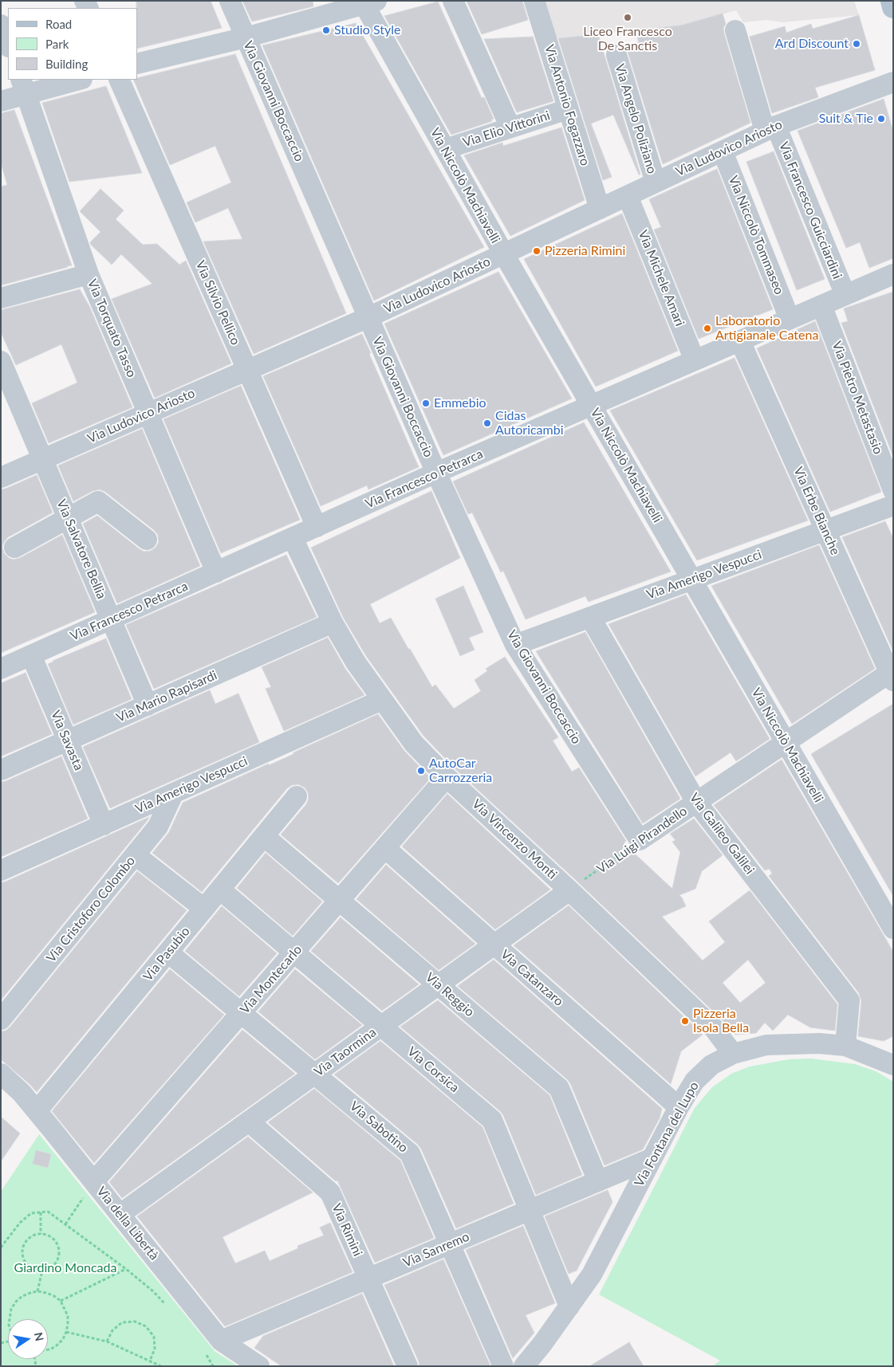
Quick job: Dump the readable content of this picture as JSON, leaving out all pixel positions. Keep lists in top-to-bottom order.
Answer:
{
  "streets": {
    "street": [
      "Via Giovanni Boccaccio",
      "Via Antonio Fogazzaro",
      "Via Angelo Poliziano",
      "Via Elio Vittorini",
      "Via Ludovico Ariosto",
      "Via Niccolò Machiavelli",
      "Via Francesco Guicciardini",
      "Via Niccolò Tommaseo",
      "Via Michele Amari",
      "Via Silvio Pellico",
      "Via Torquato Tasso",
      "Via Pietro Metastasio",
      "Via Francesco Petrarca",
      "Via Erbe Bianche",
      "Via Salvatore Bellia",
      "Via Amerigo Vespucci",
      "Via Mario Rapisardi",
      "Via Savasta",
      "Via Galileo Galilei",
      "Via Vincenzo Monti",
      "Via Luigi Pirandello",
      "Via Cristoforo Colombo",
      "Via Pasubio",
      "Via Catanzaro",
      "Via Montecarlo",
      "Via Reggio",
      "Via Taormina",
      "Via Corsica",
      "Via Sabotino",
      "Via Fontana del Lupo",
      "Via della Libertà",
      "Via Rimini",
      "Via Sanremo"
    ]
  },
  "crossings": [
    ["Via Giovanni Boccaccio", "Via Ludovico Ariosto"],
    ["Via Giovanni Boccaccio", "Via Francesco Petrarca"],
    ["Via Giovanni Boccaccio", "Via Amerigo Vespucci"],
    ["Via Giovanni Boccaccio", "Via Luigi Pirandello"],
    ["Via Antonio Fogazzaro", "Via Elio Vittorini"],
    ["Via Antonio Fogazzaro", "Via Ludovico Ariosto"],
    ["Via Angelo Poliziano", "Via Ludovico Ariosto"],
    ["Via Elio Vittorini", "Via Niccolò Machiavelli"],
    ["Via Ludovico Ariosto", "Via Niccolò Machiavelli"],
    ["Via Ludovico Ariosto", "Via Francesco Guicciardini"],
    ["Via Ludovico Ariosto", "Via Niccolò Tommaseo"],
    ["Via Ludovico Ariosto", "Via Michele Amari"],
    ["Via Ludovico Ariosto", "Via Silvio Pellico"],
    ["Via Ludovico Ariosto", "Via Torquato Tasso"],
    ["Via Ludovico Ariosto", "Via Salvatore Bellia"],
    ["Via Niccolò Machiavelli", "Via Francesco Petrarca"],
    ["Via Niccolò Machiavelli", "Via Amerigo Vespucci"],
    ["Via Niccolò Machiavelli", "Via Luigi Pirandello"],
    ["Via Francesco Guicciardini", "Via Francesco Petrarca"],
    ["Via Niccolò Tommaseo", "Via Francesco Petrarca"],
    ["Via Michele Amari", "Via Francesco Petrarca"],
    ["Via Silvio Pellico", "Via Francesco Petrarca"],
    ["Via Torquato Tasso", "Via Francesco Petrarca"],
    ["Via Pietro Metastasio", "Via Francesco Petrarca"],
    ["Via Francesco Petrarca", "Via Erbe Bianche"],
    ["Via Francesco Petrarca", "Via Salvatore Bellia"],
    ["Via Francesco Petrarca", "Via Savasta"],
    ["Via Francesco Petrarca", "Via Vincenzo Monti"],
    ["Via Erbe Bianche", "Via Amerigo Vespucci"],
    ["Via Erbe Bianche", "Via Luigi Pirandello"],
    ["Via Salvatore Bellia", "Via Mario Rapisardi"],
    ["Via Amerigo Vespucci", "Via Savasta"],
    ["Via Amerigo Vespucci", "Via Galileo Galilei"],
    ["Via Amerigo Vespucci", "Via Vincenzo Monti"],
    ["Via Amerigo Vespucci", "Via Cristoforo Colombo"],
    ["Via Mario Rapisardi", "Via Savasta"],
    ["Via Mario Rapisardi", "Via Vincenzo Monti"],
    ["Via Galileo Galilei", "Via Luigi Pirandello"],
    ["Via Galileo Galilei", "Via Fontana del Lupo"],
    ["Via Vincenzo Monti", "Via Luigi Pirandello"],
    ["Via Vincenzo Monti", "Via Montecarlo"],
    ["Via Vincenzo Monti", "Via Taormina"],
    ["Via Vincenzo Monti", "Via Fontana del Lupo"],
    ["Via Luigi Pirandello", "Via Taormina"],
    ["Via Pasubio", "Via Reggio"],
    ["Via Pasubio", "Via Corsica"],
    ["Via Pasubio", "Via Sabotino"],
    ["Via Pasubio", "Via della Libertà"],
    ["Via Catanzaro", "Via Montecarlo"],
    ["Via Catanzaro", "Via Taormina"],
    ["Via Catanzaro", "Via Fontana del Lupo"],
    ["Via Montecarlo", "Via Reggio"],
    ["Via Montecarlo", "Via Corsica"],
    ["Via Montecarlo", "Via Sabotino"],
    ["Via Montecarlo", "Via della Libertà"],
    ["Via Reggio", "Via Taormina"],
    ["Via Reggio", "Via Sanremo"],
    ["Via Taormina", "Via Corsica"],
    ["Via Taormina", "Via Sabotino"],
    ["Via Taormina", "Via della Libertà"],
    ["Via Taormina", "Via Rimini"],
    ["Via Corsica", "Via Fontana del Lupo"],
    ["Via Corsica", "Via Sanremo"],
    ["Via Sabotino", "Via Sanremo"],
    ["Via Fontana del Lupo", "Via Sanremo"],
    ["Via della Libertà", "Via Sanremo"],
    ["Via Rimini", "Via Sanremo"]
  ],
  "parks": ["Giardino Moncada"],
  "places": [
    "Liceo Francesco De Sanctis",
    "Studio Style",
    "Ard Discount",
    "Suit & Tie",
    "Pizzeria Rimini",
    "Laboratorio Artigianale Catena",
    "Emmebio",
    "Cidas Autoricambi",
    "AutoCar Carrozzeria",
    "Pizzeria Isola Bella"
  ],
  "legend": ["Road", "Park", "Building"],
  "north": "right"
}
